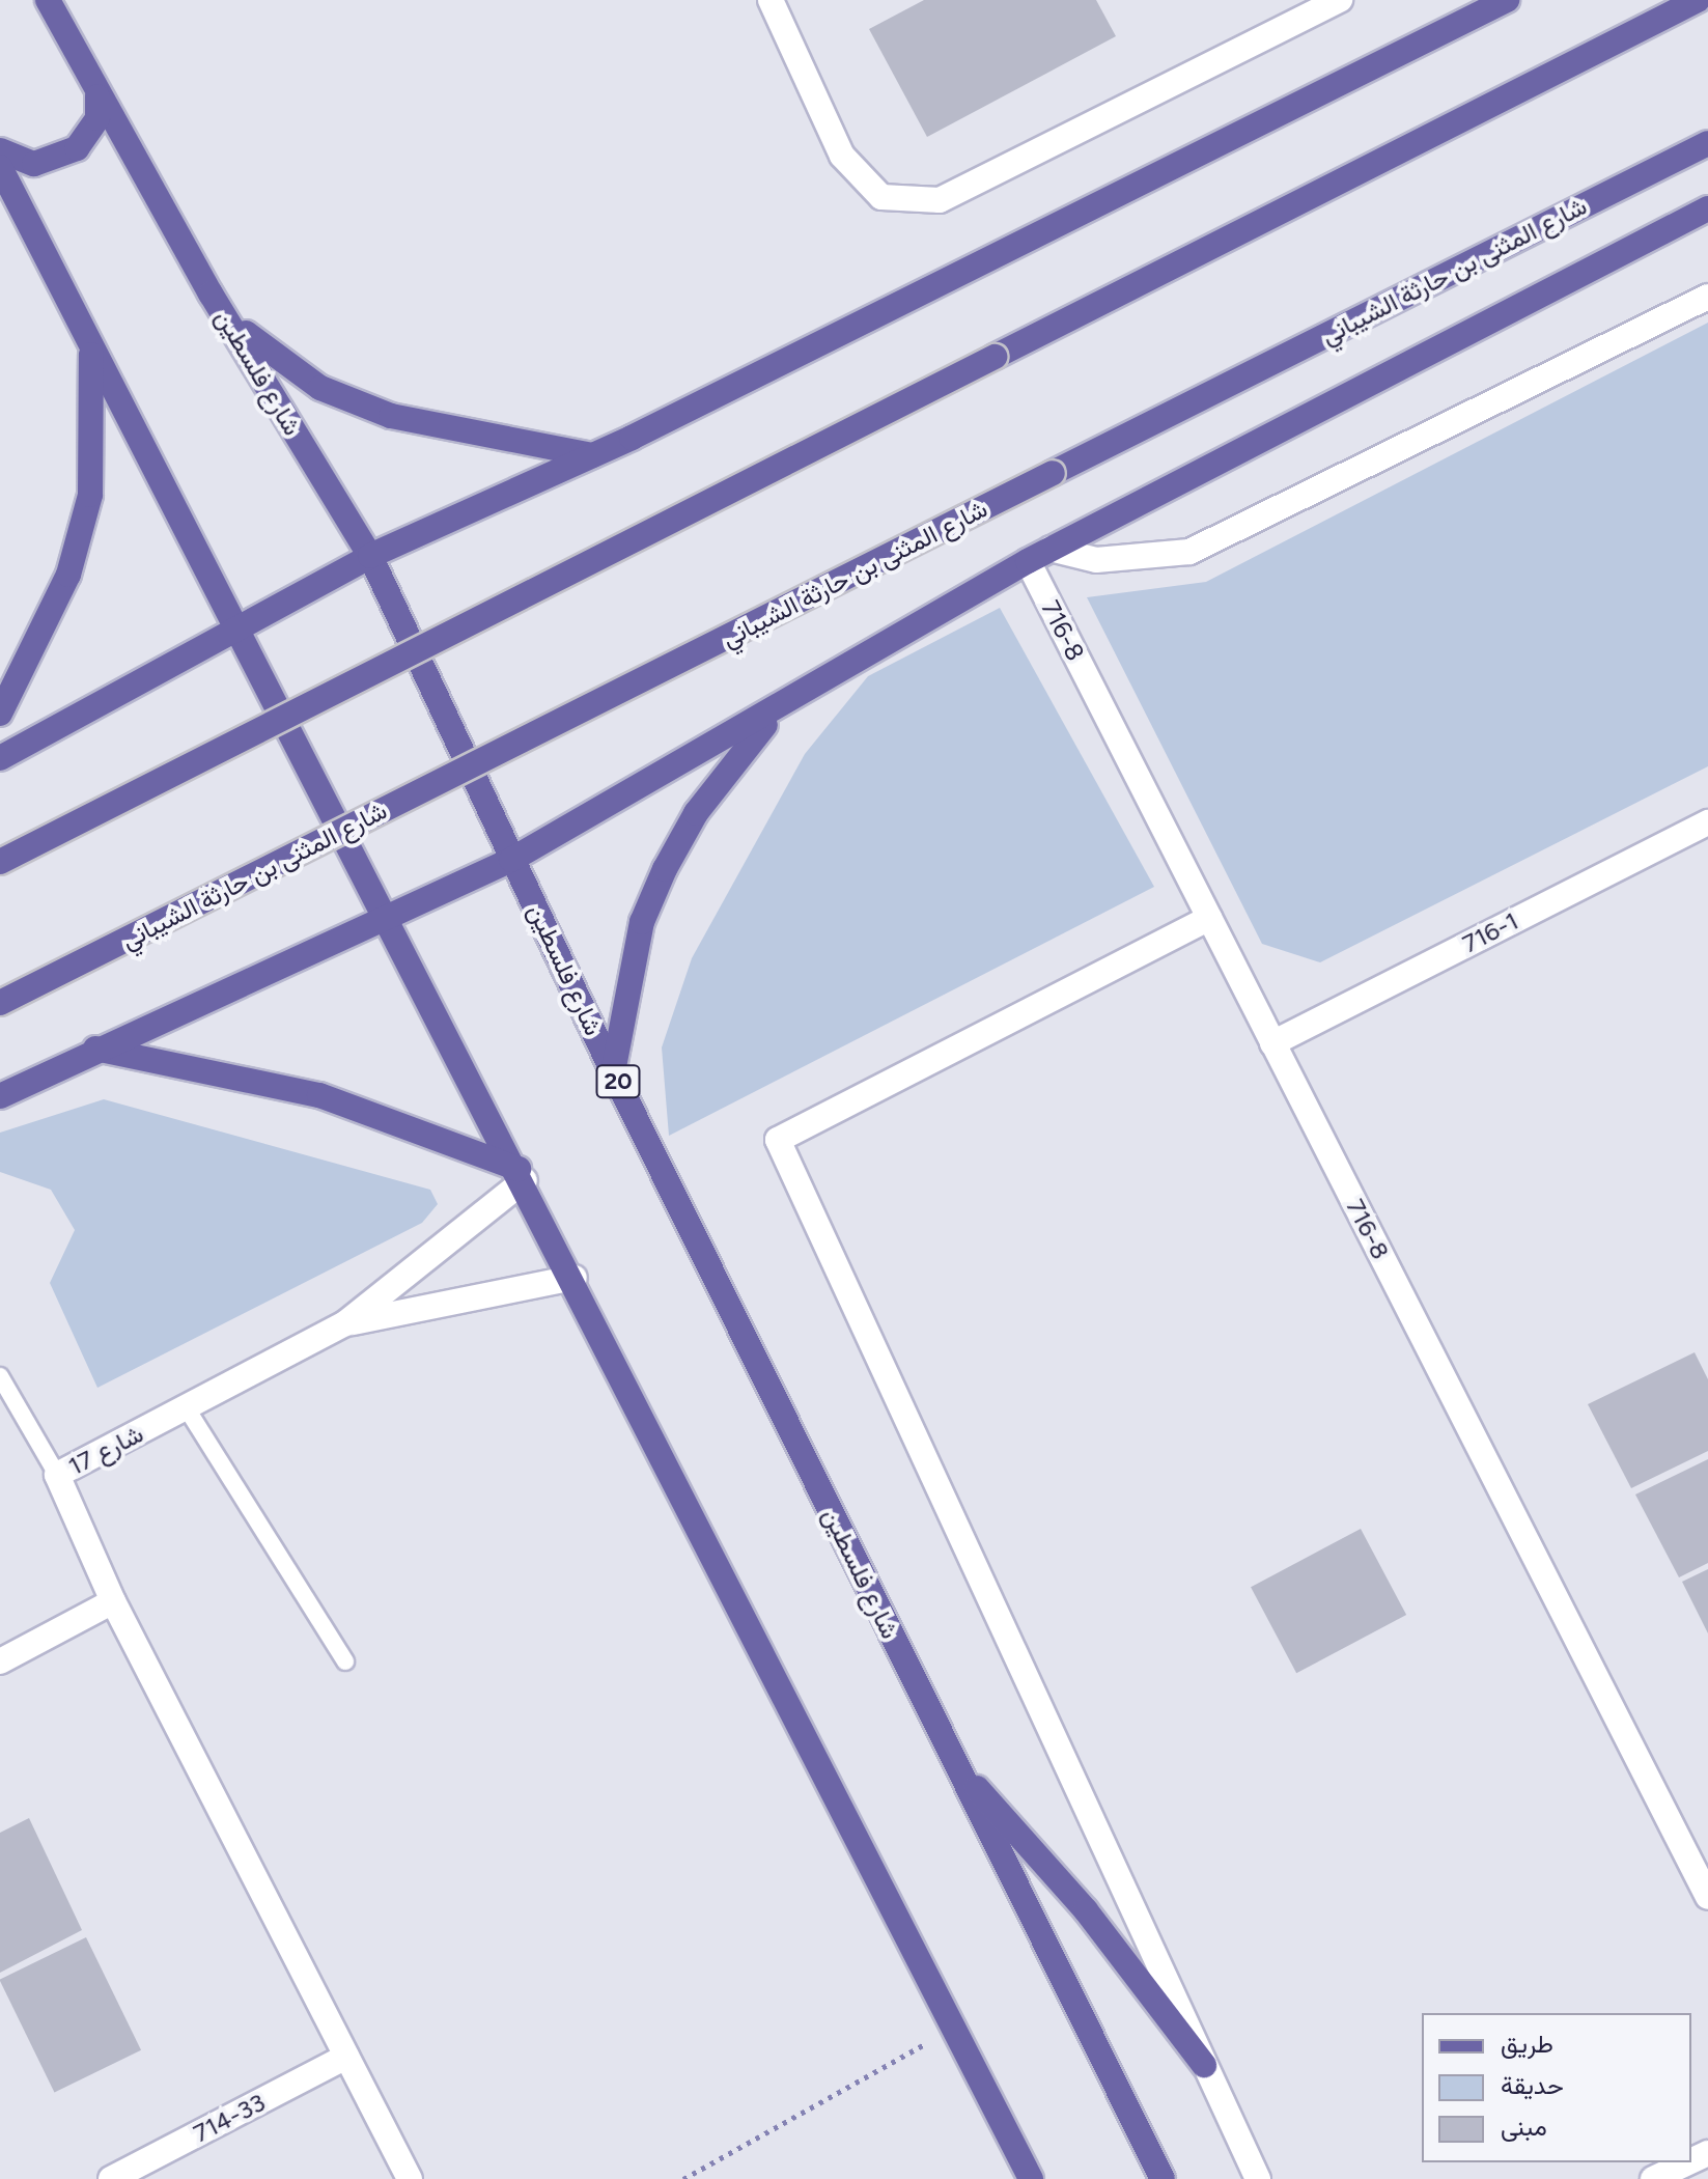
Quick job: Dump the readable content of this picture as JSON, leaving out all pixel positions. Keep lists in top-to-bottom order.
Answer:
{
  "streets": {
    "main road": ["شارع المثنى بن حارثة الشيباني", "شارع فلسطين", "20"],
    "street": [
      "716-8",
      "716-1",
      "شارع 17",
      "714-33"
    ]
  },
  "crossings": [
    ["716-8", "716-1"],
    ["شارع 17", "714-33"]
  ],
  "legend": ["طريق", "حديقة", "مبنى"]
}
